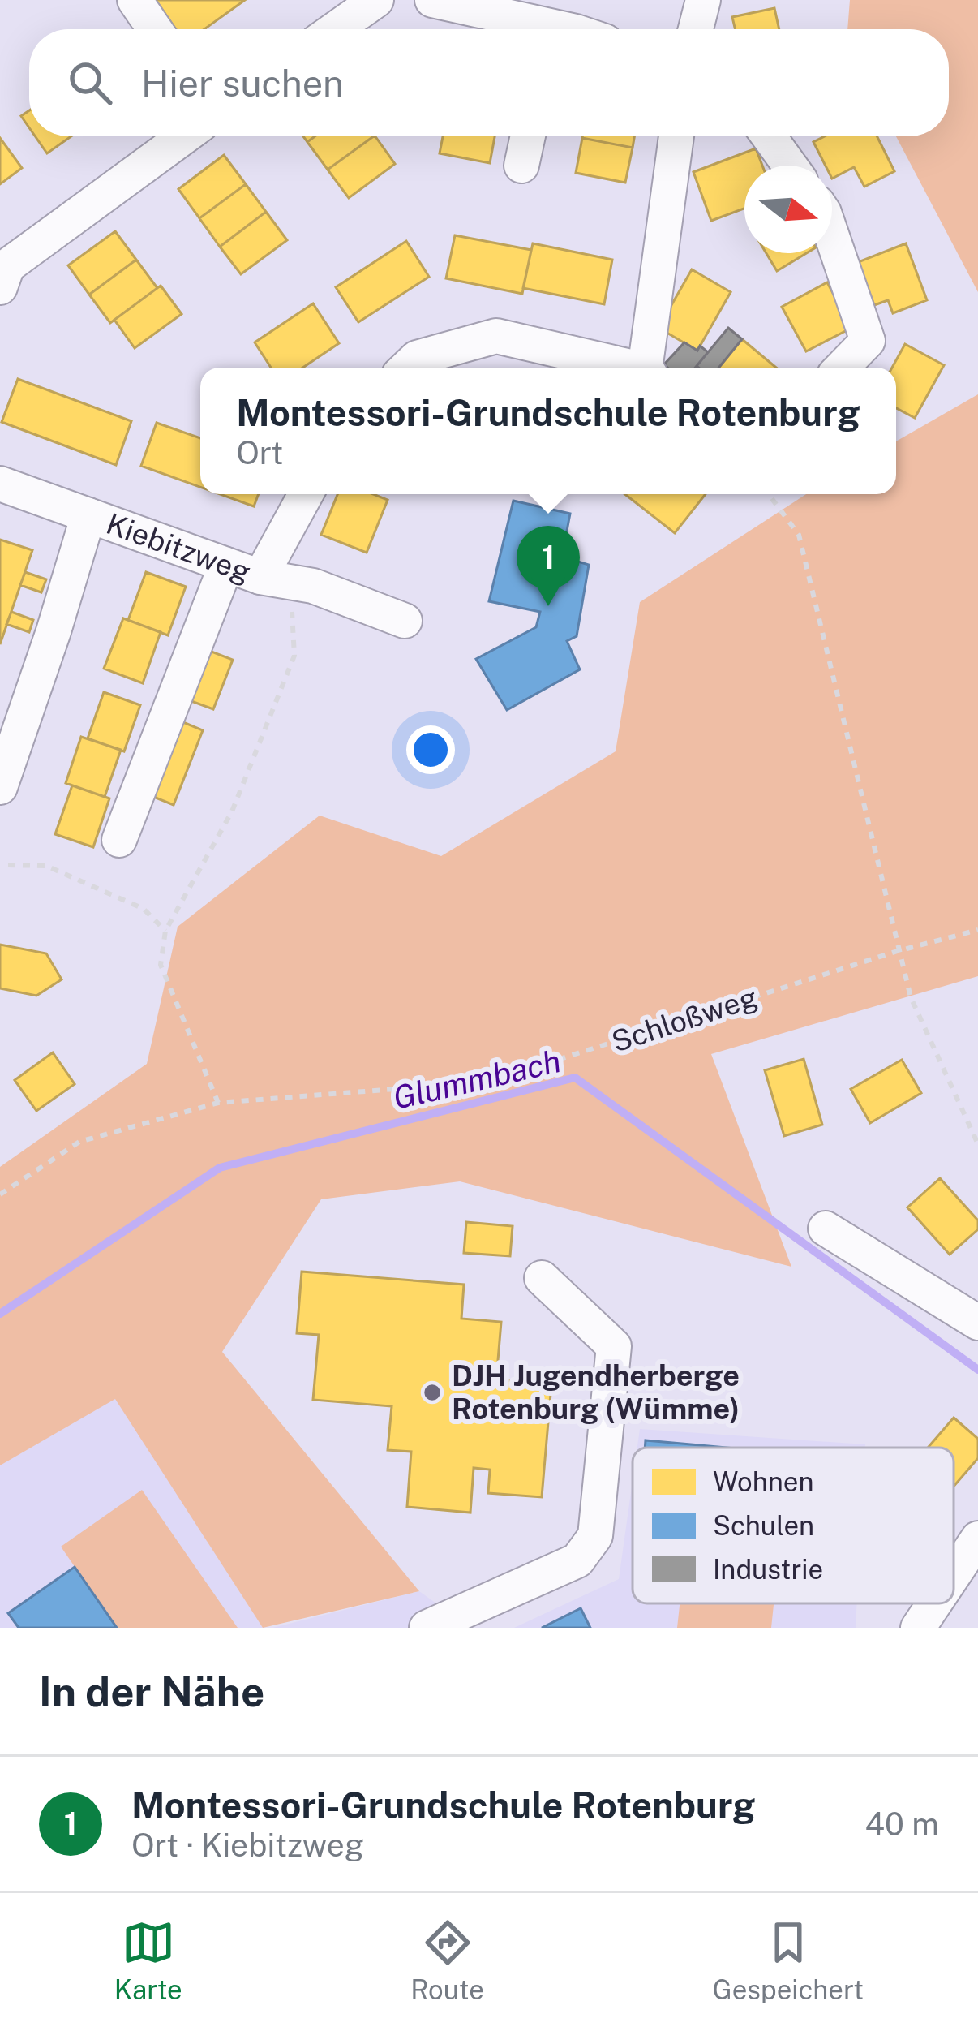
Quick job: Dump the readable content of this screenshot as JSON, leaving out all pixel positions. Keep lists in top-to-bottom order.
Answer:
{
  "streets": {
    "street": ["Kiebitzweg"],
    "path": ["Schloßweg"]
  },
  "water": ["Glummbach"],
  "places": ["DJH Jugendherberge Rotenburg (Wümme)"],
  "legend": ["Wohnen", "Schulen", "Industrie"],
  "north": "right",
  "page": {
    "search": "Hier suchen",
    "popup": ["Montessori-Grundschule Rotenburg", "Ort"],
    "pins": "1",
    "heading": "In der Nähe",
    "list": [
      {
        "mark": "1",
        "name": "Montessori-Grundschule Rotenburg",
        "note": "Ort · Kiebitzweg",
        "value": "40 m"
      }
    ],
    "nav": ["Karte", "Route", "Gespeichert"]
  }
}
